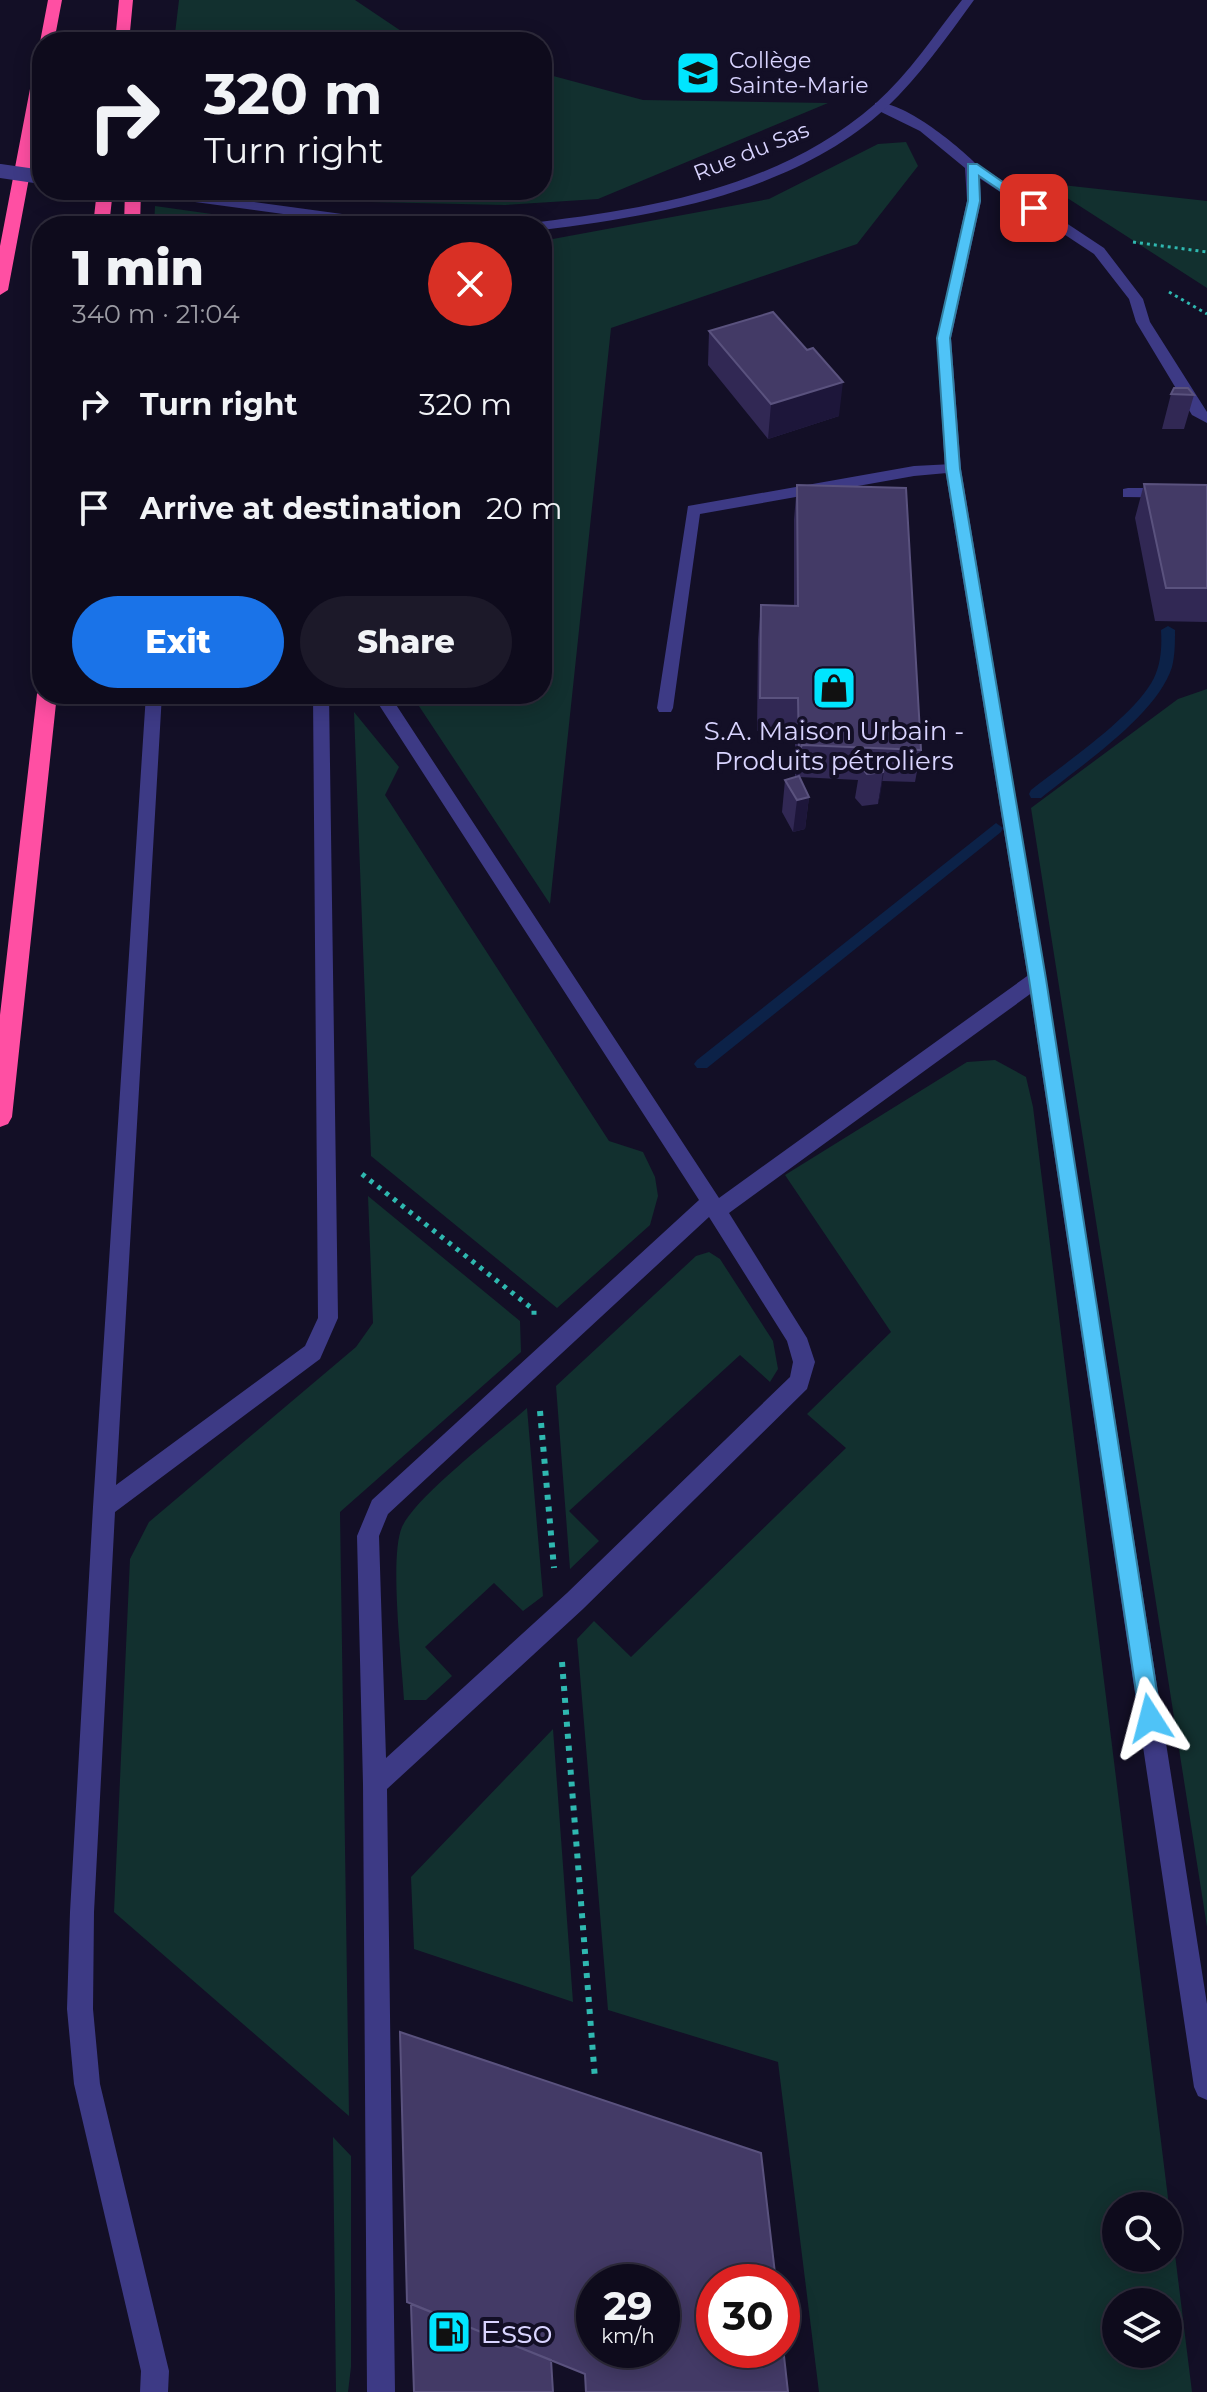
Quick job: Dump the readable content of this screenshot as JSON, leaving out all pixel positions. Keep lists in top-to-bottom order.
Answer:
{
  "streets": {
    "street": ["Rue du Sas"]
  },
  "places": {
    "school or university": ["Collège Sainte-Marie"],
    "shop": ["S.A. Maison Urbain - Produits pétroliers"],
    "fuel station": ["Esso"]
  },
  "page": {
    "turn": ["320 m", "Turn right"],
    "heading": ["1 min", "340 m · 21:04"],
    "list": [
      {
        "name": "Turn right",
        "value": "320 m"
      },
      {
        "name": "Arrive at destination",
        "value": "20 m"
      }
    ],
    "buttons": ["Exit", "Share"],
    "speed": "29 km/h",
    "limit": "30"
  }
}
